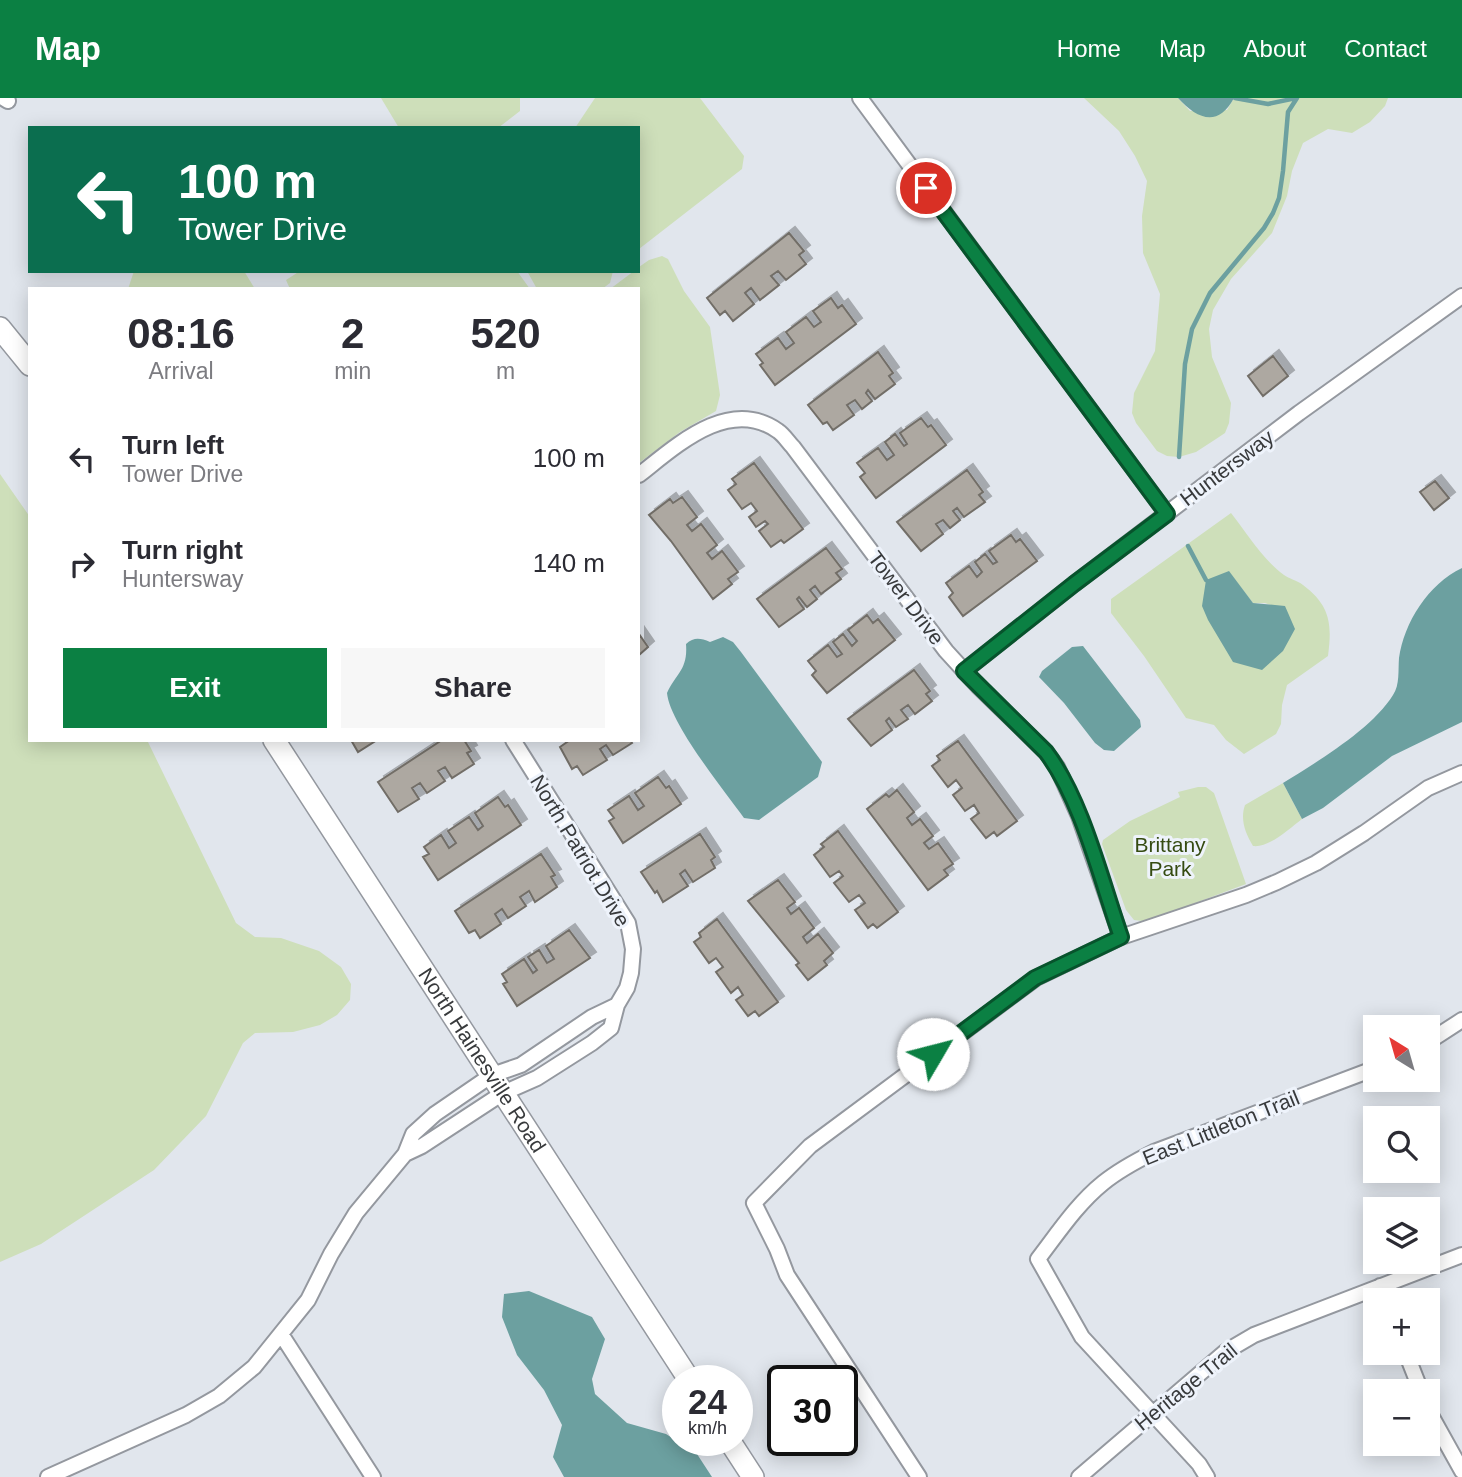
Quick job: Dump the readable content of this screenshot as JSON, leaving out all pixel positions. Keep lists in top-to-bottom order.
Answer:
{
  "streets": {
    "main road": ["North Hainesville Road"],
    "street": [
      "Huntersway",
      "Tower Drive",
      "North Patriot Drive",
      "East Littleton Trail",
      "Heritage Trail"
    ]
  },
  "crossings": [
    ["Huntersway", "Tower Drive"],
    ["North Patriot Drive", "North Hainesville Road"],
    ["East Littleton Trail", "Heritage Trail"]
  ],
  "parks": ["Brittany Park"],
  "north": "top left",
  "page": {
    "header": "Map",
    "nav": [
      "Home",
      "Map",
      "About",
      "Contact"
    ],
    "turn": ["100 m", "Tower Drive"],
    "eta": [
      "08:16",
      "Arrival",
      "2",
      "min",
      "520",
      "m"
    ],
    "list": [
      {
        "name": "Turn left",
        "note": "Tower Drive",
        "value": "100 m"
      },
      {
        "name": "Turn right",
        "note": "Huntersway",
        "value": "140 m"
      }
    ],
    "buttons": ["Exit", "Share"],
    "map_buttons": ["+", "−"],
    "speed": "24 km/h",
    "limit": "30"
  }
}
